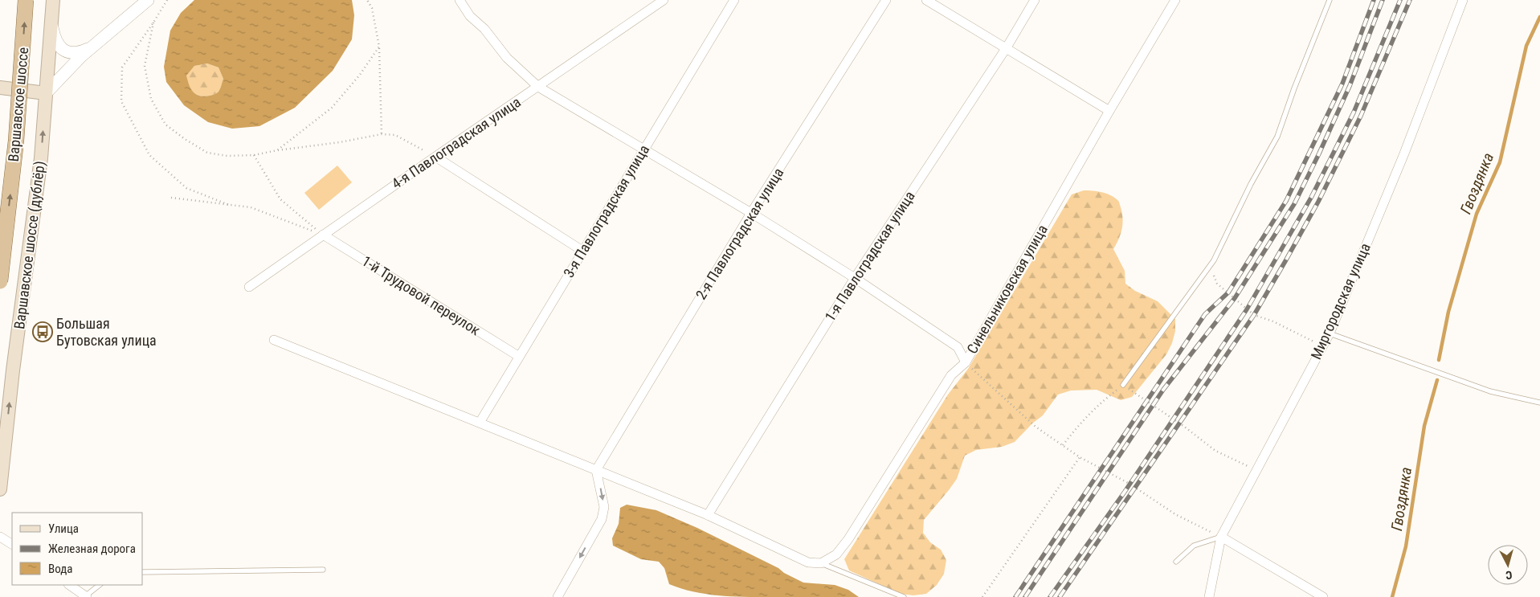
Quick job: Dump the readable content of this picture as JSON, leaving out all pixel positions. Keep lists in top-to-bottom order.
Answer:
{
  "streets": {
    "main road": ["Варшавское шоссе", "Варшавское шоссе (дублёр)"],
    "street": [
      "4-я Павлоградская улица",
      "3-я Павлоградская улица",
      "2-я Павлоградская улица",
      "1-я Павлоградская улица",
      "Синельниковская улица",
      "1-й Трудовой переулок",
      "Миргородская улица"
    ]
  },
  "crossings": [
    ["4-я Павлоградская улица", "1-й Трудовой переулок"],
    ["3-я Павлоградская улица", "1-й Трудовой переулок"]
  ],
  "one_way": ["Варшавское шоссе", "Варшавское шоссе (дублёр)"],
  "water": ["Гвоздянка"],
  "places": {
    "bus stop": ["Большая Бутовская улица"]
  },
  "legend": ["Улица", "Железная дорога", "Вода"],
  "north": "bottom"
}
